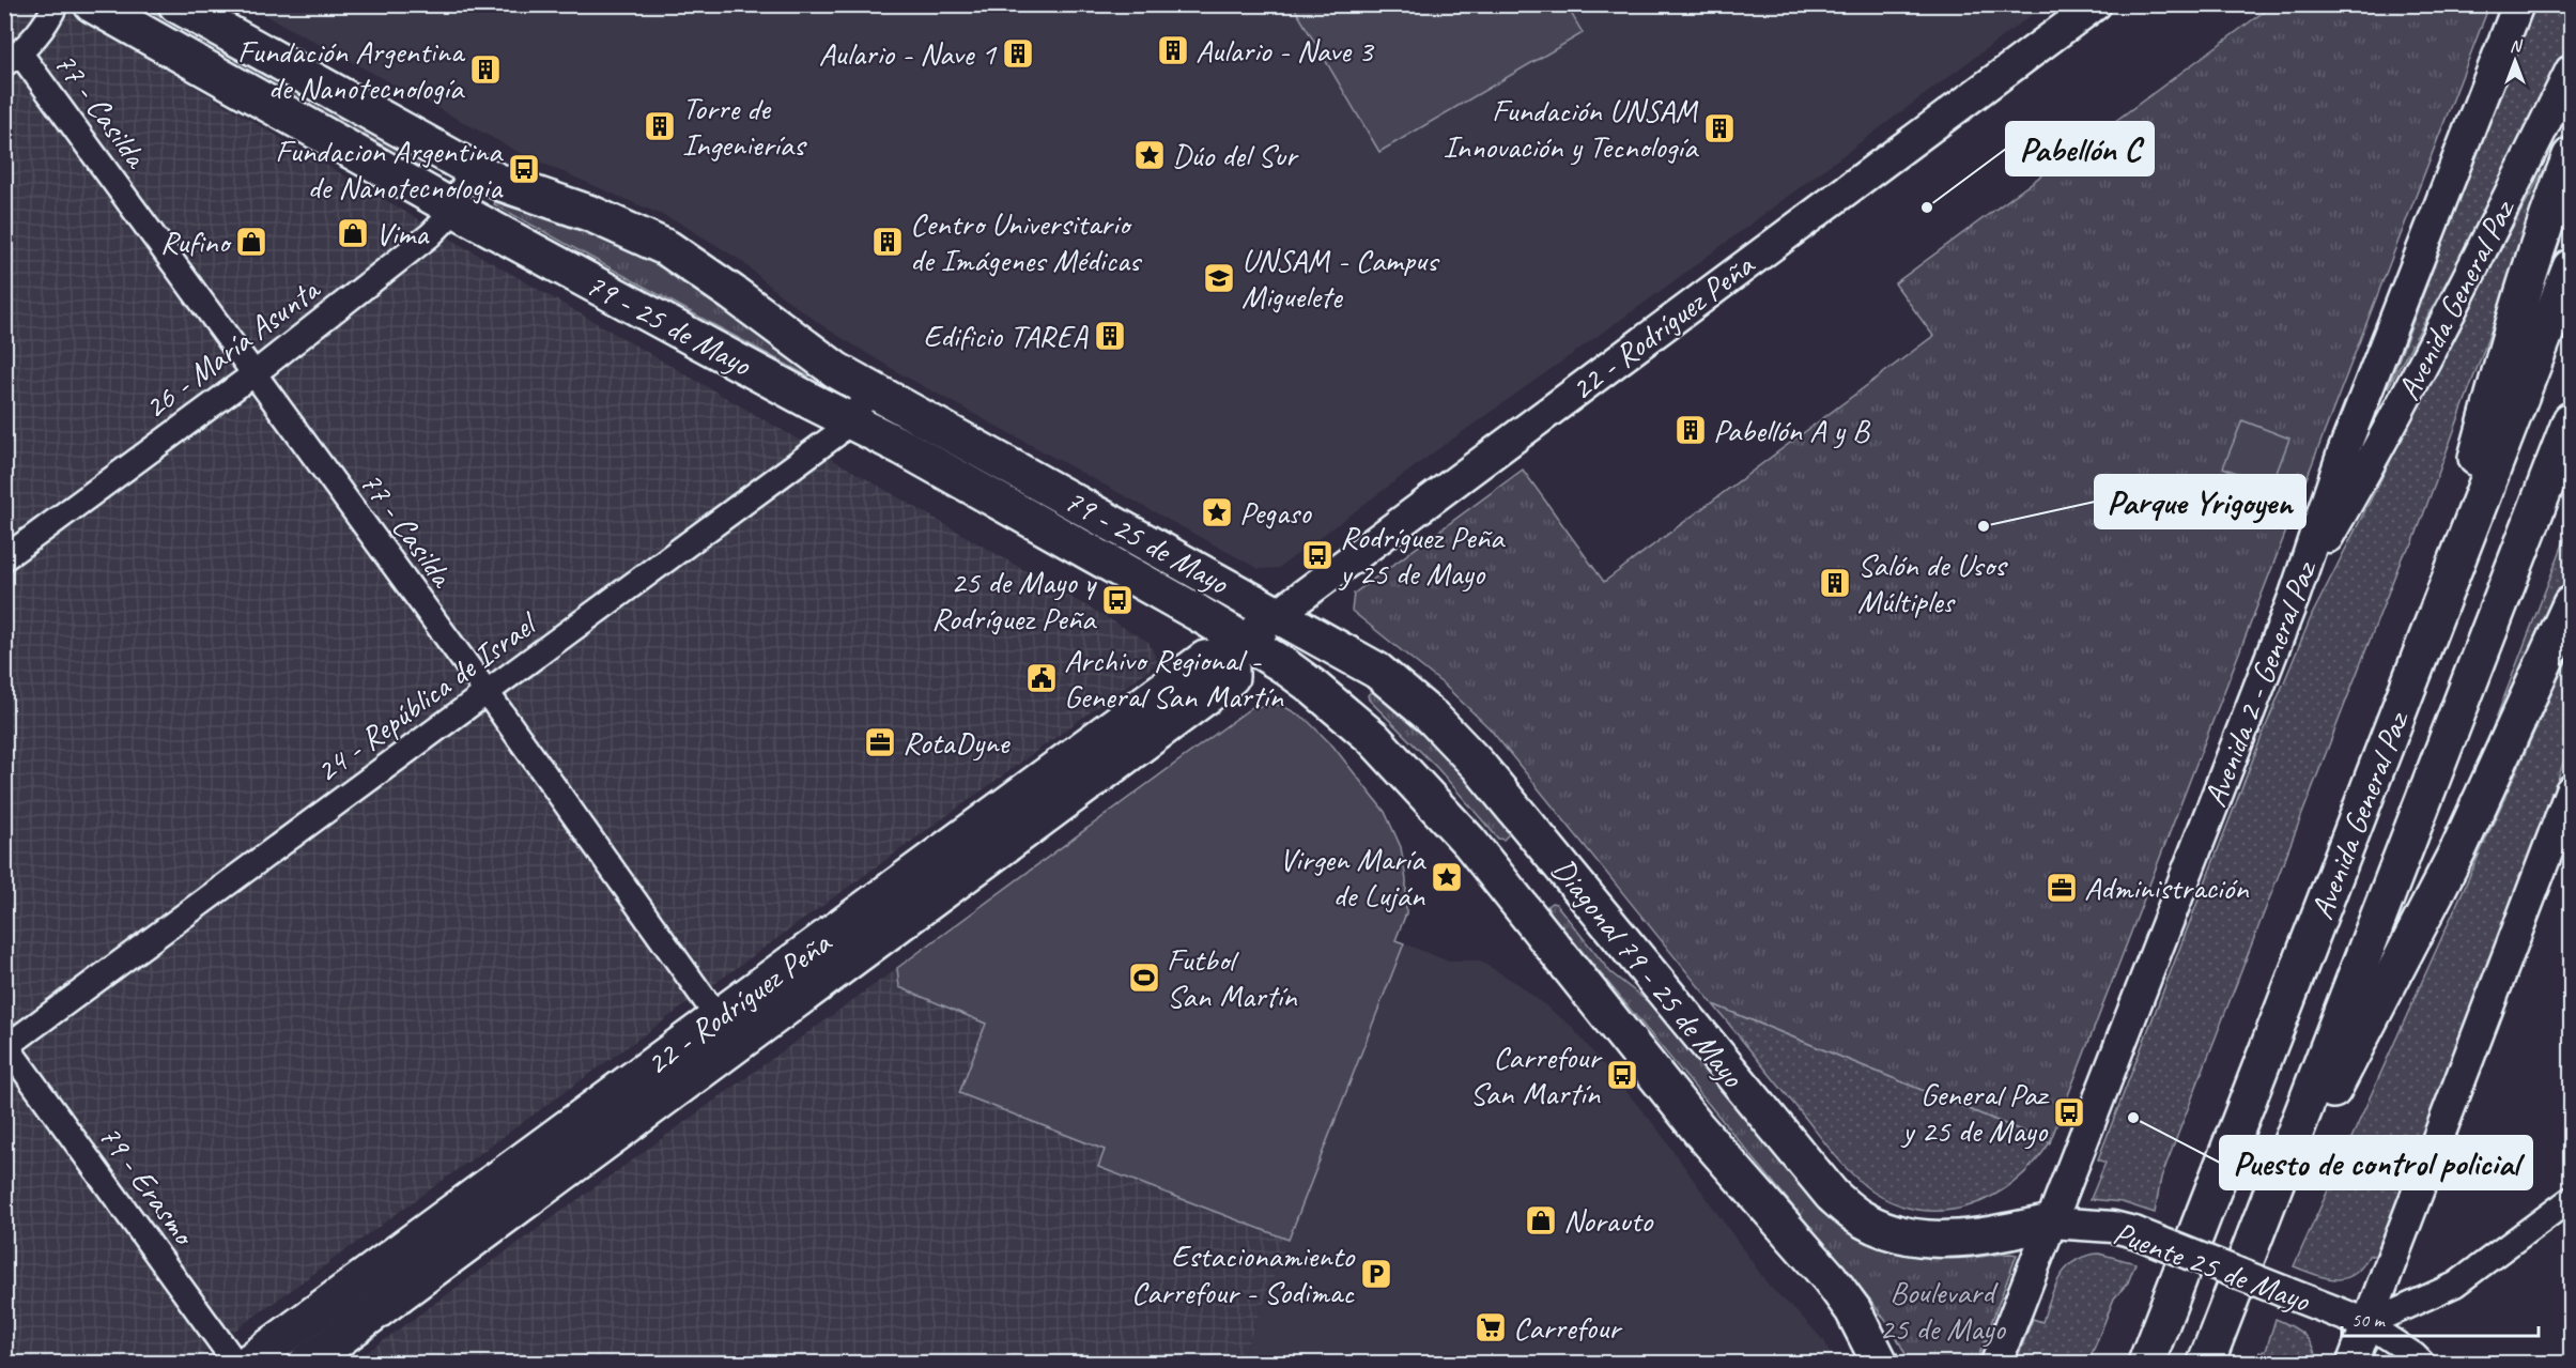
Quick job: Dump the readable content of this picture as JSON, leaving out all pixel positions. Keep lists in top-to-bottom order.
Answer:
{
  "streets": {
    "main road": [
      "Avenida General Paz",
      "79 - 25 de Mayo",
      "22 - Rodríguez Peña",
      "Diagonal 79 - 25 de Mayo"
    ],
    "street": [
      "77 - Casilda",
      "26 - María Asunta",
      "Avenida 2 - General Paz",
      "24 - República de Israel",
      "79 - Erasmo",
      "Puente 25 de Mayo"
    ]
  },
  "crossings": [
    ["77 - Casilda", "22 - Rodríguez Peña"],
    ["77 - Casilda", "26 - María Asunta"],
    ["77 - Casilda", "24 - República de Israel"],
    ["Avenida General Paz", "Avenida 2 - General Paz"],
    ["79 - 25 de Mayo", "22 - Rodríguez Peña"],
    ["79 - 25 de Mayo", "26 - María Asunta"],
    ["79 - 25 de Mayo", "24 - República de Israel"],
    ["79 - 25 de Mayo", "Diagonal 79 - 25 de Mayo"],
    ["22 - Rodríguez Peña", "Diagonal 79 - 25 de Mayo"],
    ["Avenida 2 - General Paz", "Diagonal 79 - 25 de Mayo"],
    ["Avenida 2 - General Paz", "Puente 25 de Mayo"],
    ["24 - República de Israel", "79 - Erasmo"],
    ["Diagonal 79 - 25 de Mayo", "Puente 25 de Mayo"]
  ],
  "parks": ["Boulevard 25 de Mayo"],
  "places": {
    "building": [
      "Aulario - Nave 3",
      "Aulario - Nave 1",
      "Fundación Argentina de Nanotecnología",
      "Torre de Ingenierías",
      "Fundación UNSAM Innovación y Tecnología",
      "Centro Universitario de Imágenes Médicas",
      "Edificio TAREA",
      "Pabellón A y B",
      "Salón de Usos Múltiples"
    ],
    "place": ["Dúo del Sur", "Pegaso", "Virgen María de Luján"],
    "bus stop": [
      "Fundacion Argentina de Nanotecnologia",
      "Rodríguez Peña y 25 de Mayo",
      "25 de Mayo y Rodríguez Peña",
      "Carrefour San Martín",
      "General Paz y 25 de Mayo"
    ],
    "other": ["Pabellón C", "Parque Yrigoyen", "Puesto de control policial"],
    "shop": ["Vima", "Rufino", "Norauto"],
    "school or university": ["UNSAM - Campus Miguelete"],
    "public building": ["Archivo Regional - General San Martín"],
    "office": ["RotaDyne", "Administración"],
    "sports": ["Futbol San Martín"],
    "parking": ["Estacionamiento Carrefour - Sodimac"],
    "supermarket": ["Carrefour"]
  },
  "scale_bar": "50 m",
  "north": "top"
}
